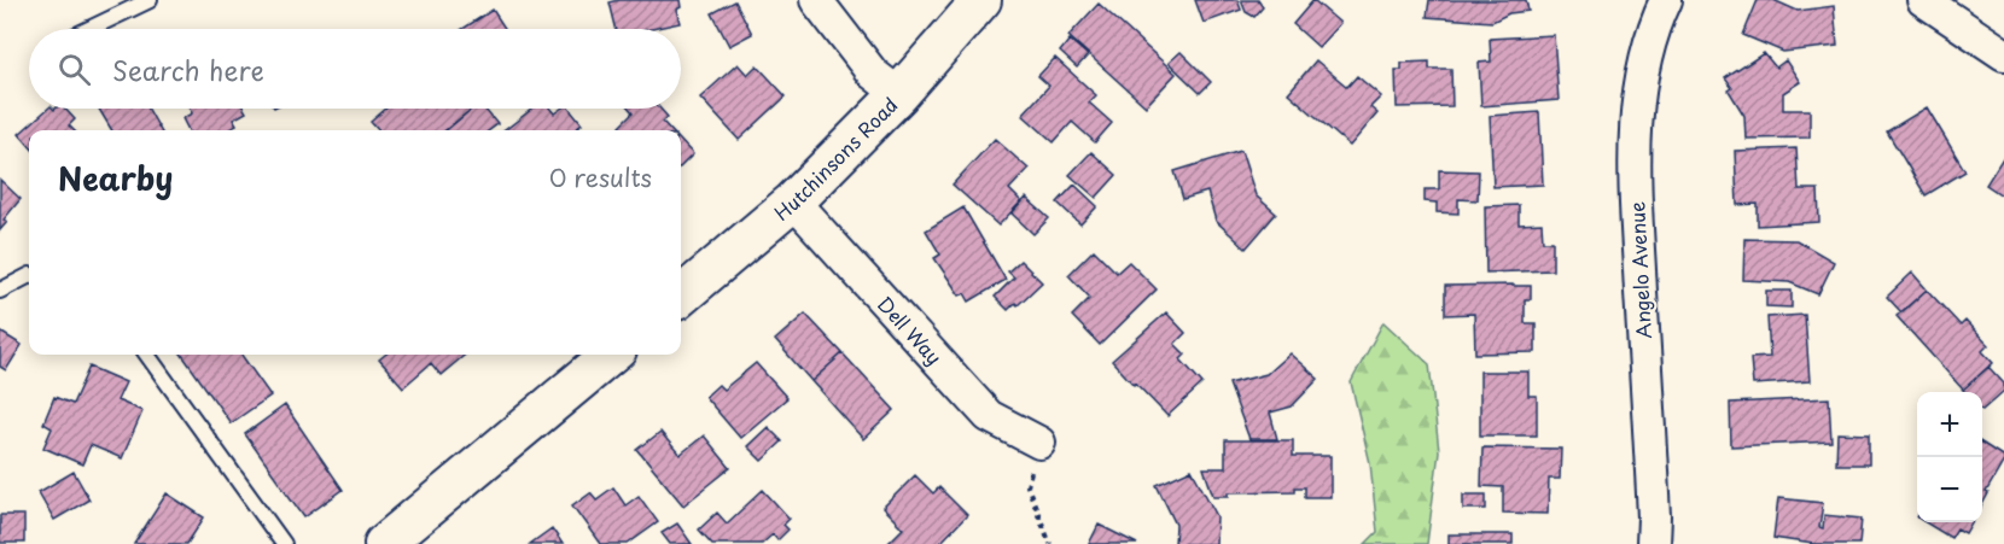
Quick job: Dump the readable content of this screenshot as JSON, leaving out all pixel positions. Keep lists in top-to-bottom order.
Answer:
{
  "streets": {
    "street": ["Hutchinsons Road", "Angelo Avenue", "Dell Way"]
  },
  "crossings": [
    ["Hutchinsons Road", "Dell Way"]
  ],
  "page": {
    "search": "Search here",
    "heading": ["Nearby", "0 results"],
    "map_buttons": ["+", "−"]
  }
}
